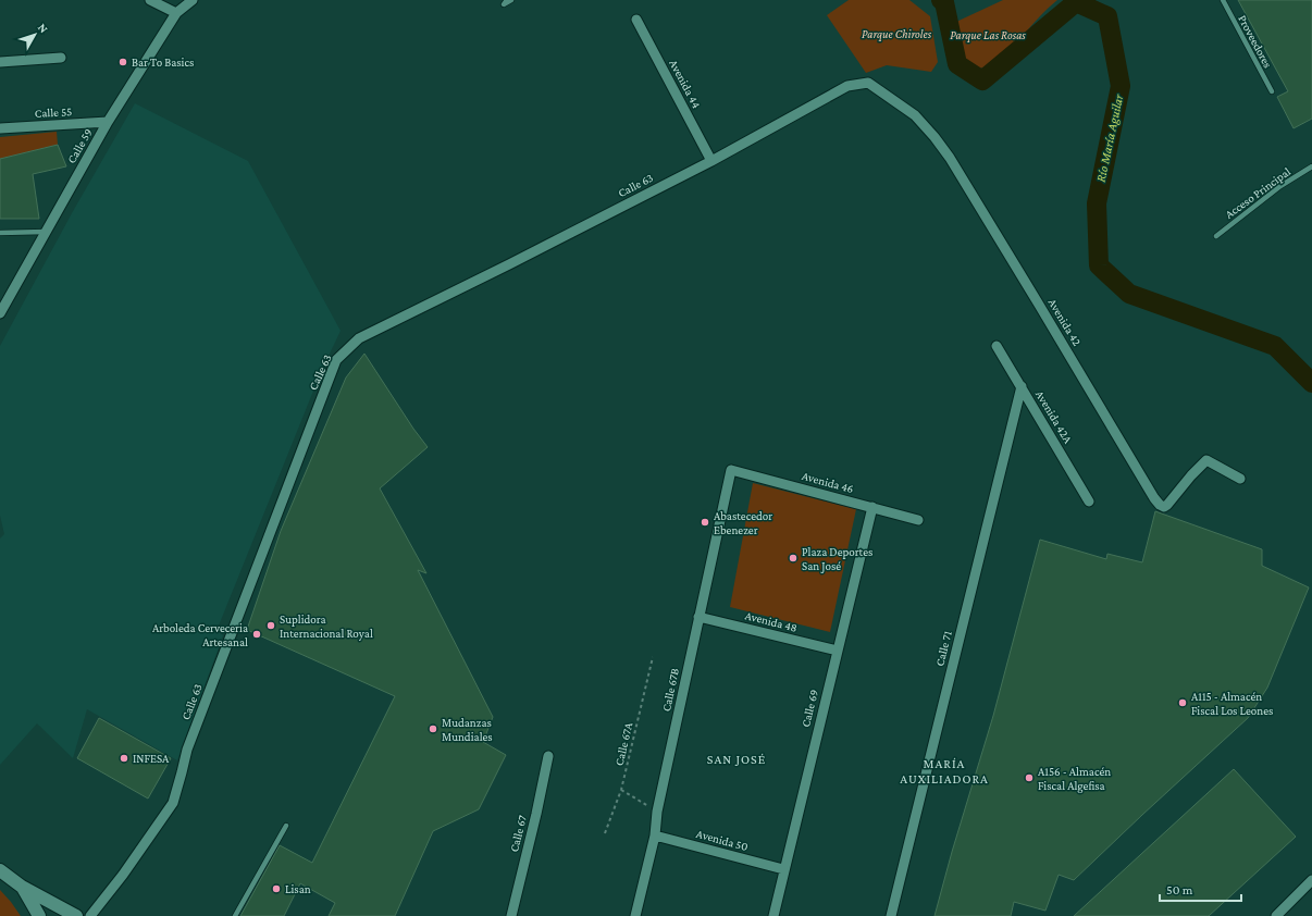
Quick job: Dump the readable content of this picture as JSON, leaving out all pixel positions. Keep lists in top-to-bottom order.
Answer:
{
  "streets": {
    "street": [
      "Avenida 44",
      "Calle 55",
      "Calle 59",
      "Calle 63",
      "Avenida 42",
      "Avenida 42A",
      "Avenida 46",
      "Avenida 48",
      "Calle 71",
      "Calle 67B",
      "Calle 69",
      "Calle 67",
      "Avenida 50"
    ],
    "lane": ["Proveedores", "Acceso Principal"],
    "path": ["Calle 67A"]
  },
  "crossings": [
    ["Avenida 44", "Calle 63"],
    ["Calle 55", "Calle 59"],
    ["Calle 63", "Avenida 42"],
    ["Avenida 42A", "Calle 71"],
    ["Avenida 46", "Calle 67B"],
    ["Avenida 46", "Calle 69"],
    ["Avenida 48", "Calle 67B"],
    ["Avenida 48", "Calle 69"],
    ["Calle 67B", "Avenida 50"],
    ["Calle 69", "Avenida 50"]
  ],
  "districts": ["SAN JOSÉ", "MARÍA AUXILIADORA"],
  "water": ["Río María Aguilar"],
  "parks": ["Parque Chiroles", "Parque Las Rosas"],
  "places": [
    "Bar To Basics",
    "Abastecedor Ebenezer",
    "Plaza Deportes San José",
    "Suplidora Internacional Royal",
    "Arboleda Cerveceria Artesanal",
    "A115 - Almacén Fiscal Los Leones",
    "Mudanzas Mundiales",
    "INFESA",
    "A156 - Almacén Fiscal Algefisa",
    "Lisan"
  ],
  "scale_bar": "50 m",
  "north": "top right"
}
